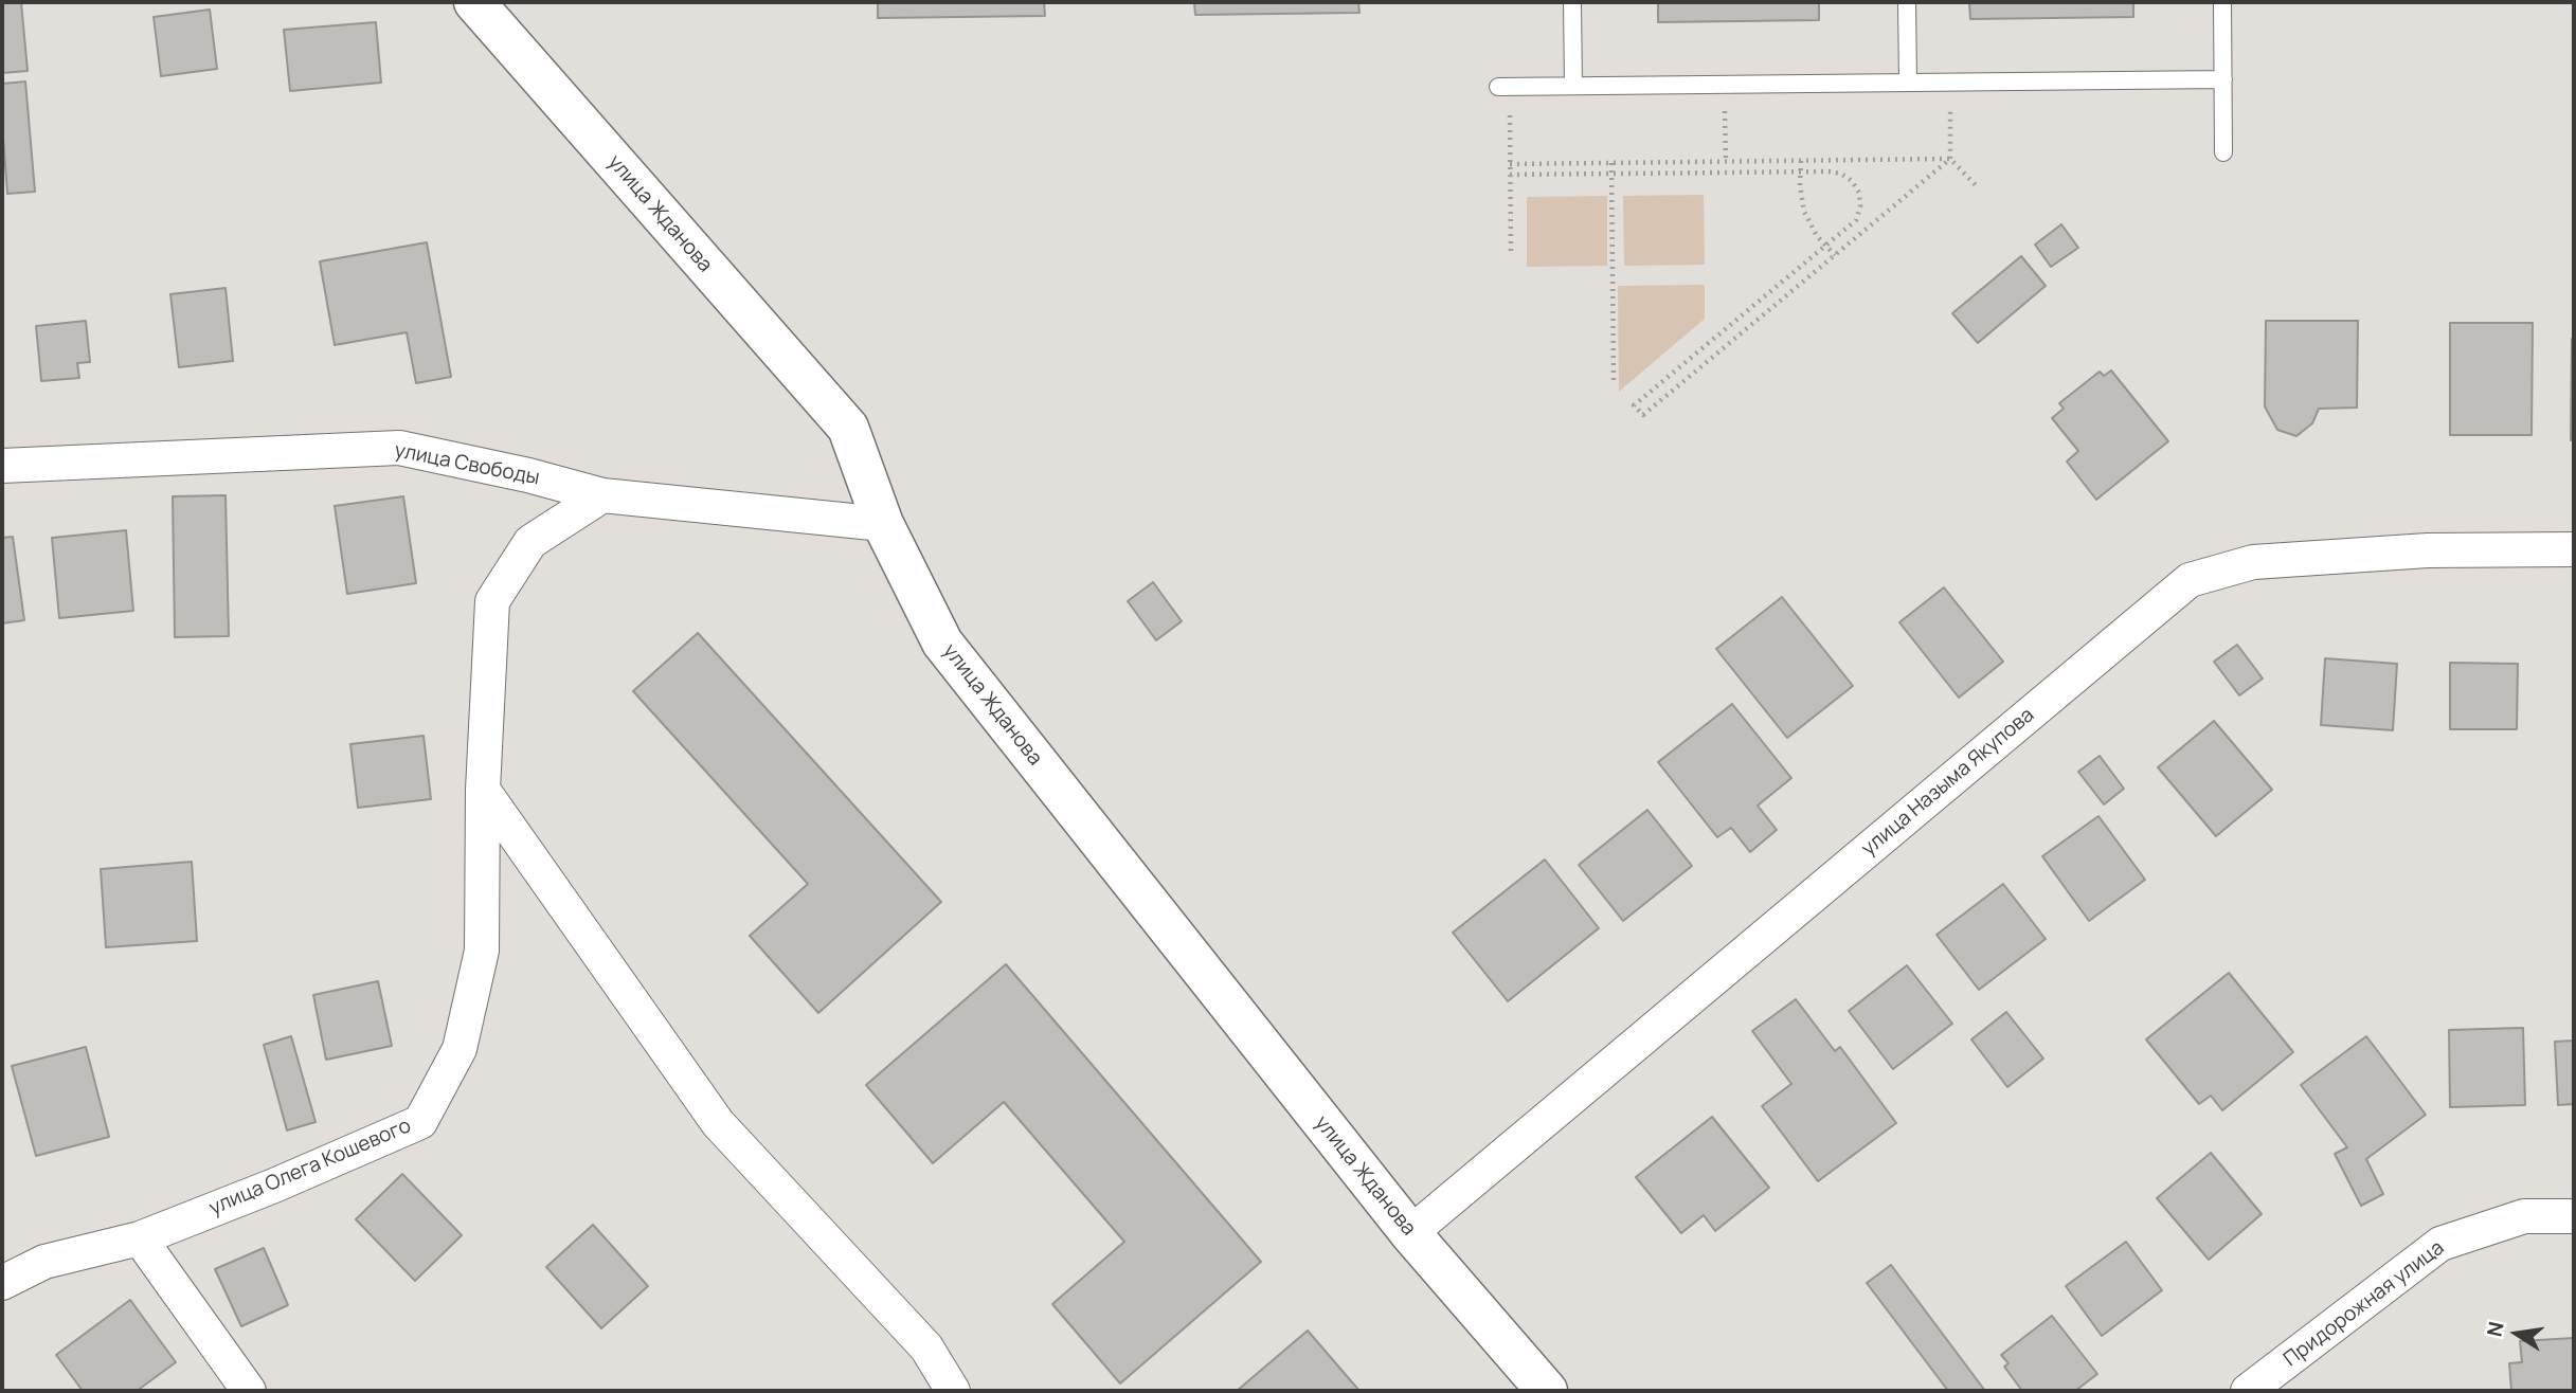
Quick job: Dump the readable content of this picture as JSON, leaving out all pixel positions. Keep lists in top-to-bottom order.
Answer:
{
  "streets": {
    "street": [
      "улица Жданова",
      "улица Свободы",
      "улица Назыма Якупова",
      "улица Олега Кошевого",
      "Придорожная улица"
    ]
  },
  "crossings": [
    ["улица Жданова", "улица Свободы"],
    ["улица Жданова", "улица Назыма Якупова"],
    ["улица Свободы", "улица Олега Кошевого"]
  ],
  "north": "left"
}
